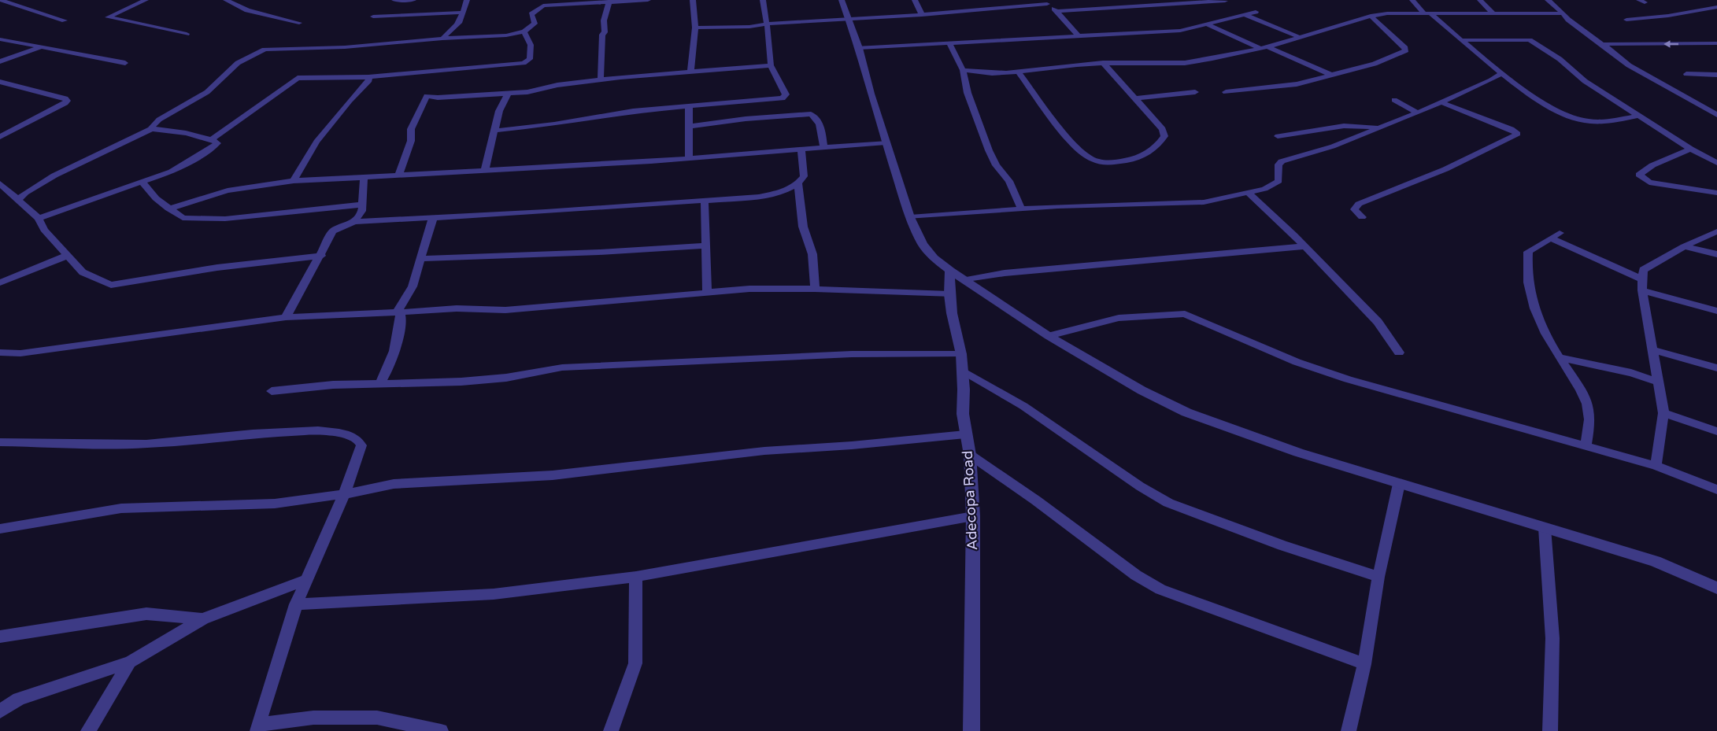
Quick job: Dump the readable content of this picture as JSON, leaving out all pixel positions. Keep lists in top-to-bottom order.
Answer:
{
  "streets": {
    "street": ["Adecopa Road"]
  }
}
